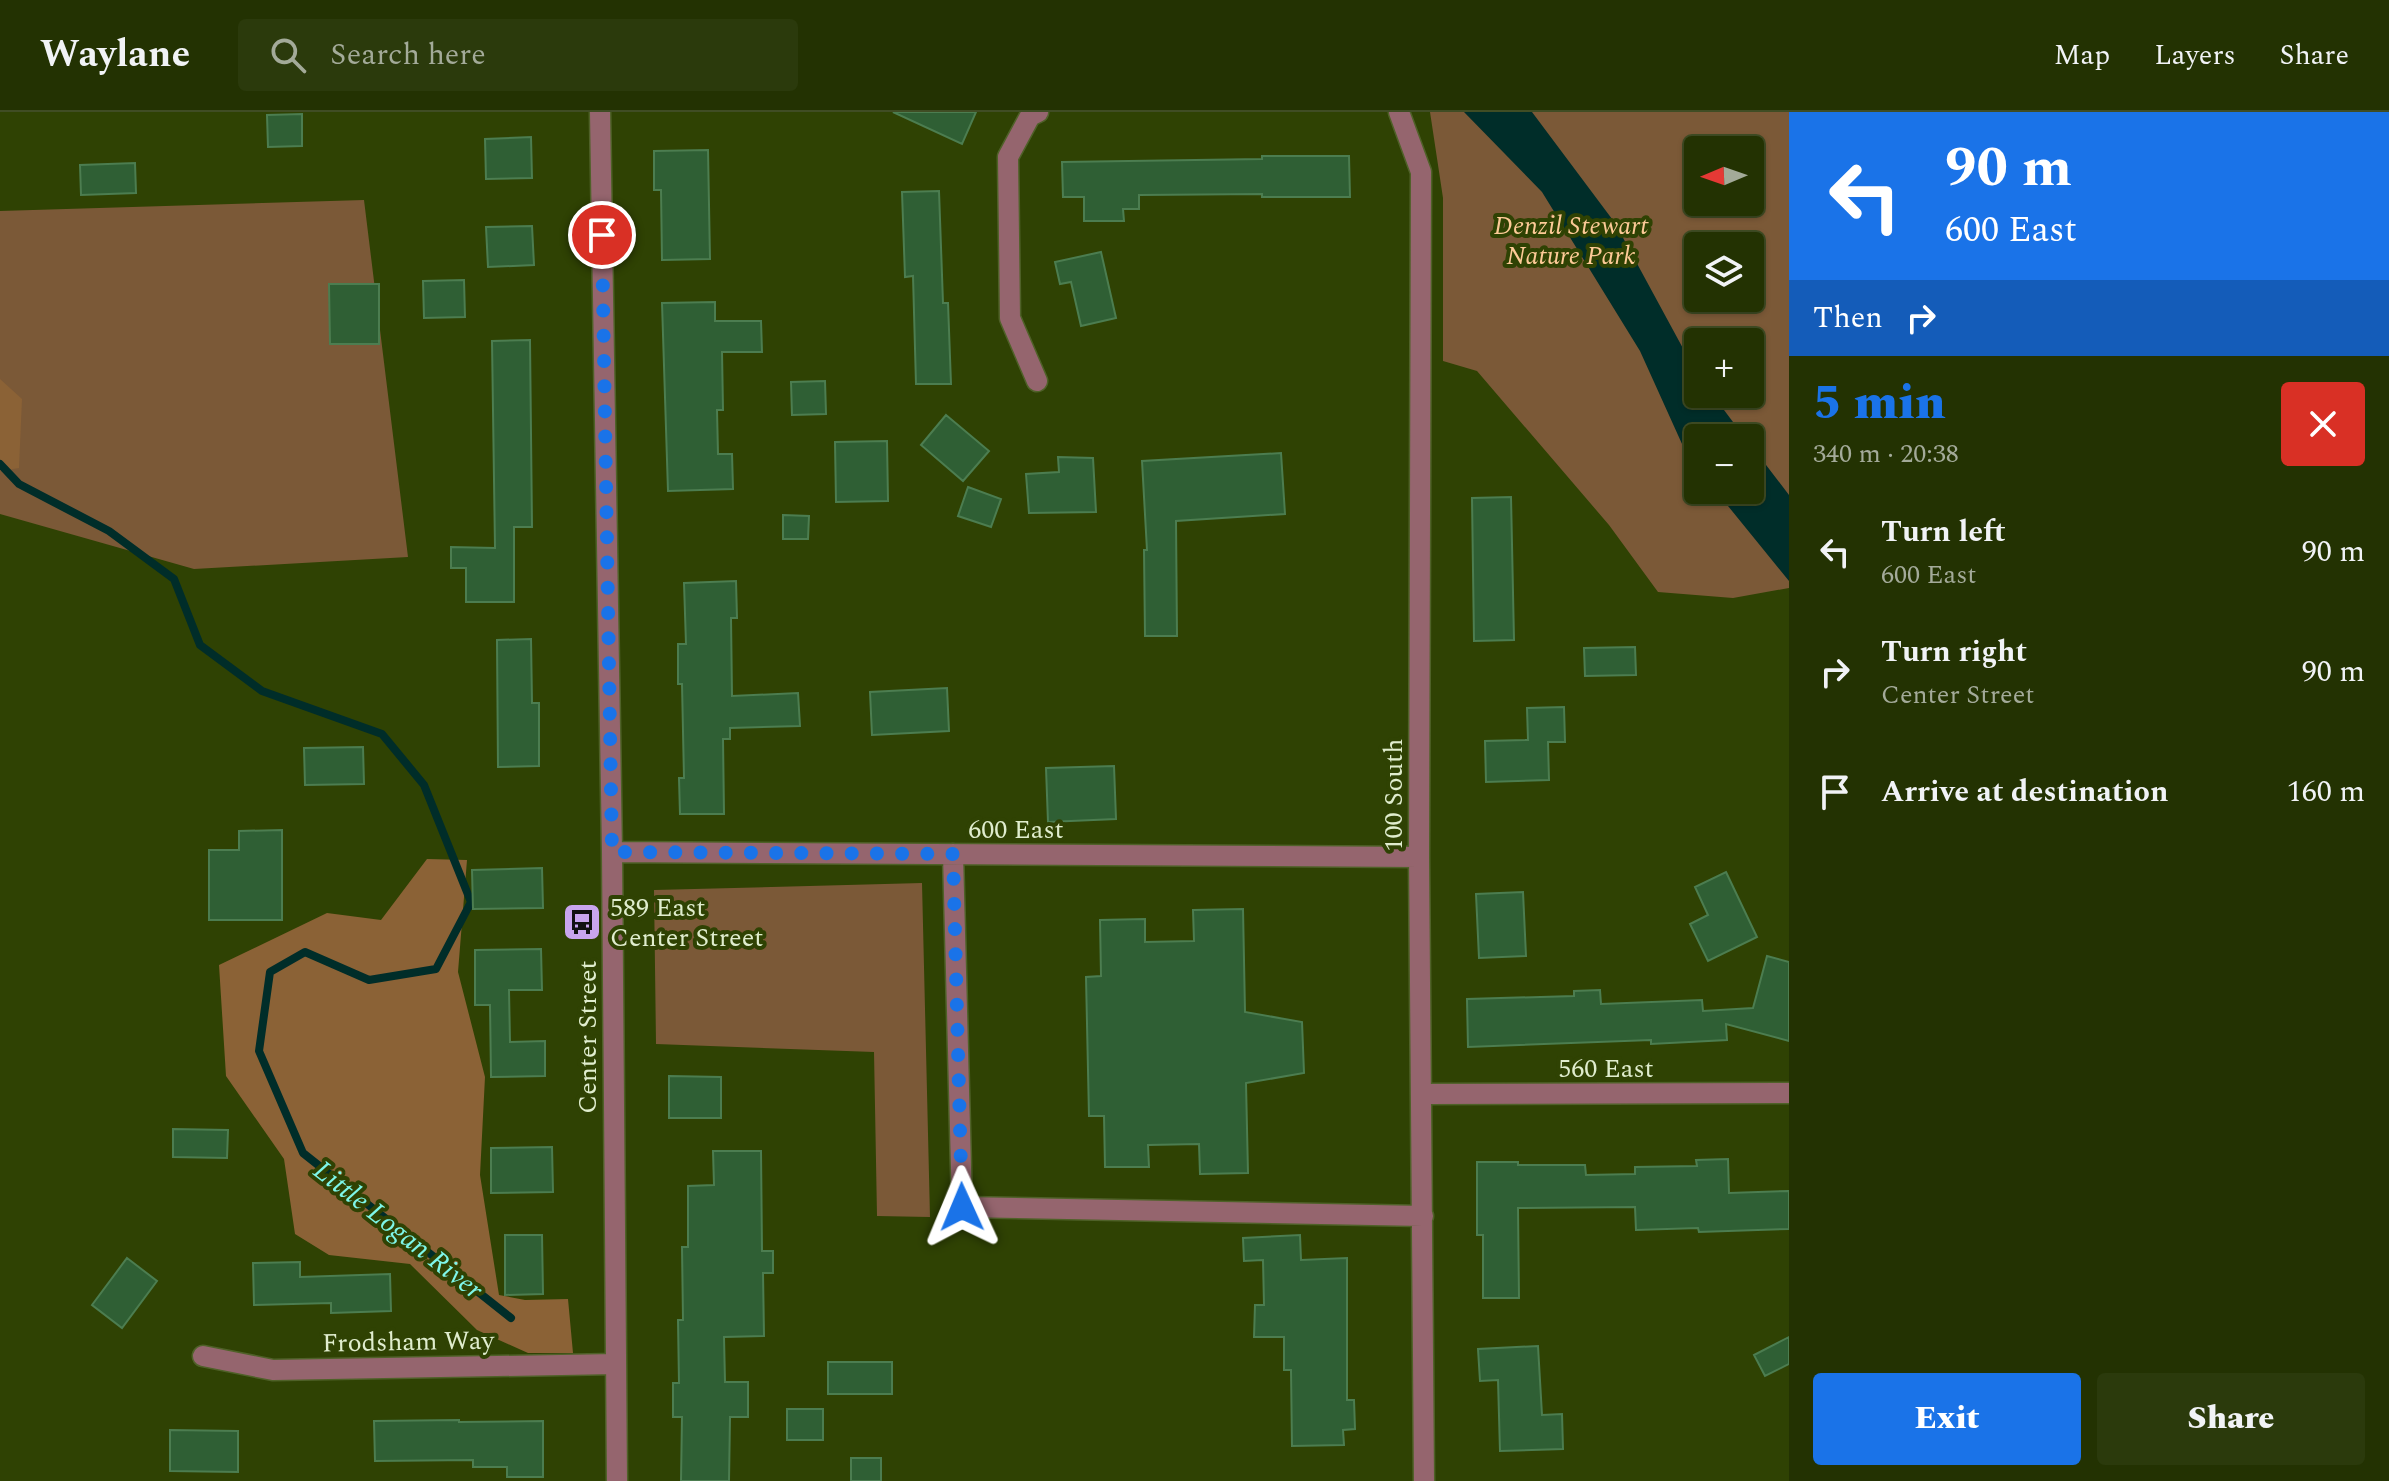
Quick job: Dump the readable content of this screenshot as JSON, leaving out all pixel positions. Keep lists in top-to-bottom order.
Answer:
{
  "streets": {
    "street": [
      "100 South",
      "600 East",
      "Center Street",
      "560 East",
      "Frodsham Way"
    ]
  },
  "crossings": [
    ["100 South", "600 East"],
    ["100 South", "560 East"],
    ["600 East", "Center Street"],
    ["Center Street", "Frodsham Way"]
  ],
  "water": ["Little Logan River"],
  "parks": ["Denzil Stewart Nature Park"],
  "places": {
    "bus stop": ["589 East Center Street"]
  },
  "north": "left",
  "page": {
    "header": "Waylane",
    "search": "Search here",
    "nav": ["Map", "Layers", "Share"],
    "turn": ["90 m", "600 East"],
    "map_buttons": ["+", "−"],
    "then": "Then",
    "heading": ["5 min", "340 m · 20:38"],
    "list": [
      {
        "name": "Turn left",
        "note": "600 East",
        "value": "90 m"
      },
      {
        "name": "Turn right",
        "note": "Center Street",
        "value": "90 m"
      },
      {
        "name": "Arrive at destination",
        "value": "160 m"
      }
    ],
    "buttons": ["Exit", "Share"]
  }
}
